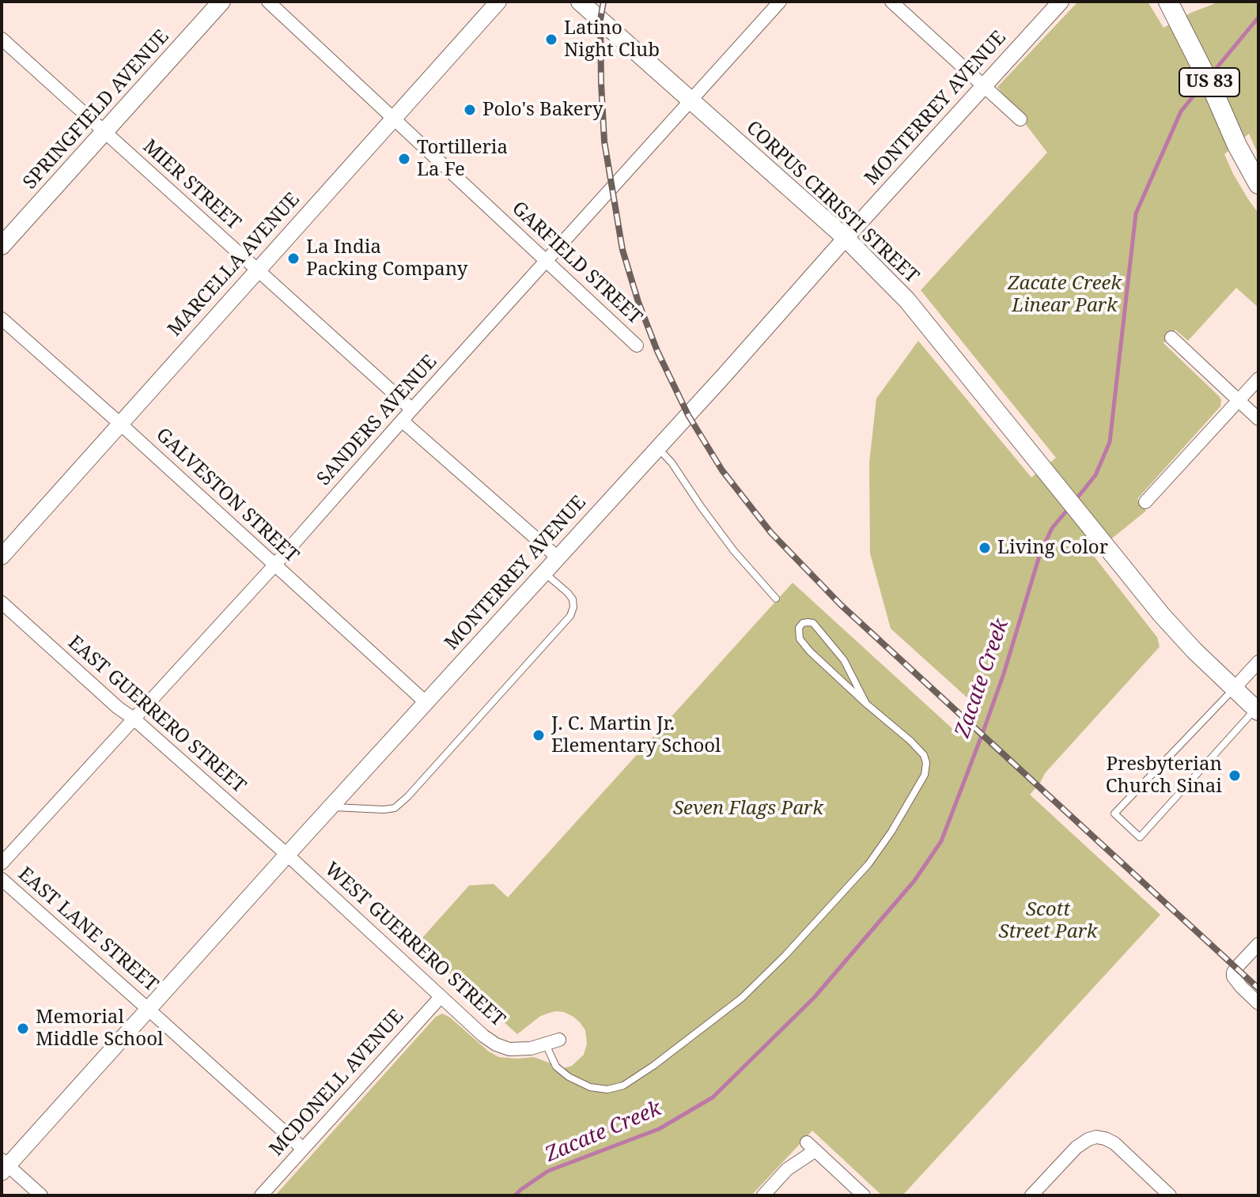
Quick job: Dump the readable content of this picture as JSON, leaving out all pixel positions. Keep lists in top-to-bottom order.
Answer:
{
  "streets": {
    "main road": ["US 83", "SPRINGFIELD AVENUE", "CORPUS CHRISTI STREET"],
    "street": [
      "MONTERREY AVENUE",
      "MIER STREET",
      "GARFIELD STREET",
      "MARCELLA AVENUE",
      "SANDERS AVENUE",
      "GALVESTON STREET",
      "EAST GUERRERO STREET",
      "EAST LANE STREET",
      "WEST GUERRERO STREET",
      "MCDONELL AVENUE"
    ]
  },
  "crossings": [
    ["MONTERREY AVENUE", "CORPUS CHRISTI STREET"],
    ["MONTERREY AVENUE", "GALVESTON STREET"],
    ["MONTERREY AVENUE", "EAST GUERRERO STREET"],
    ["MONTERREY AVENUE", "EAST LANE STREET"],
    ["MONTERREY AVENUE", "WEST GUERRERO STREET"],
    ["SPRINGFIELD AVENUE", "MIER STREET"],
    ["MIER STREET", "MARCELLA AVENUE"],
    ["MIER STREET", "SANDERS AVENUE"],
    ["CORPUS CHRISTI STREET", "SANDERS AVENUE"],
    ["GARFIELD STREET", "MARCELLA AVENUE"],
    ["GARFIELD STREET", "SANDERS AVENUE"],
    ["MARCELLA AVENUE", "GALVESTON STREET"],
    ["SANDERS AVENUE", "GALVESTON STREET"],
    ["SANDERS AVENUE", "EAST GUERRERO STREET"],
    ["EAST GUERRERO STREET", "WEST GUERRERO STREET"],
    ["EAST LANE STREET", "MCDONELL AVENUE"],
    ["WEST GUERRERO STREET", "MCDONELL AVENUE"]
  ],
  "water": ["Zacate Creek"],
  "parks": ["Zacate Creek Linear Park", "Seven Flags Park", "Scott Street Park"],
  "places": [
    "Latino Night Club",
    "Polo's Bakery",
    "Tortilleria La Fe",
    "La India Packing Company",
    "Living Color",
    "J. C. Martin Jr. Elementary School",
    "Presbyterian Church Sinai",
    "Memorial Middle School"
  ]
}
